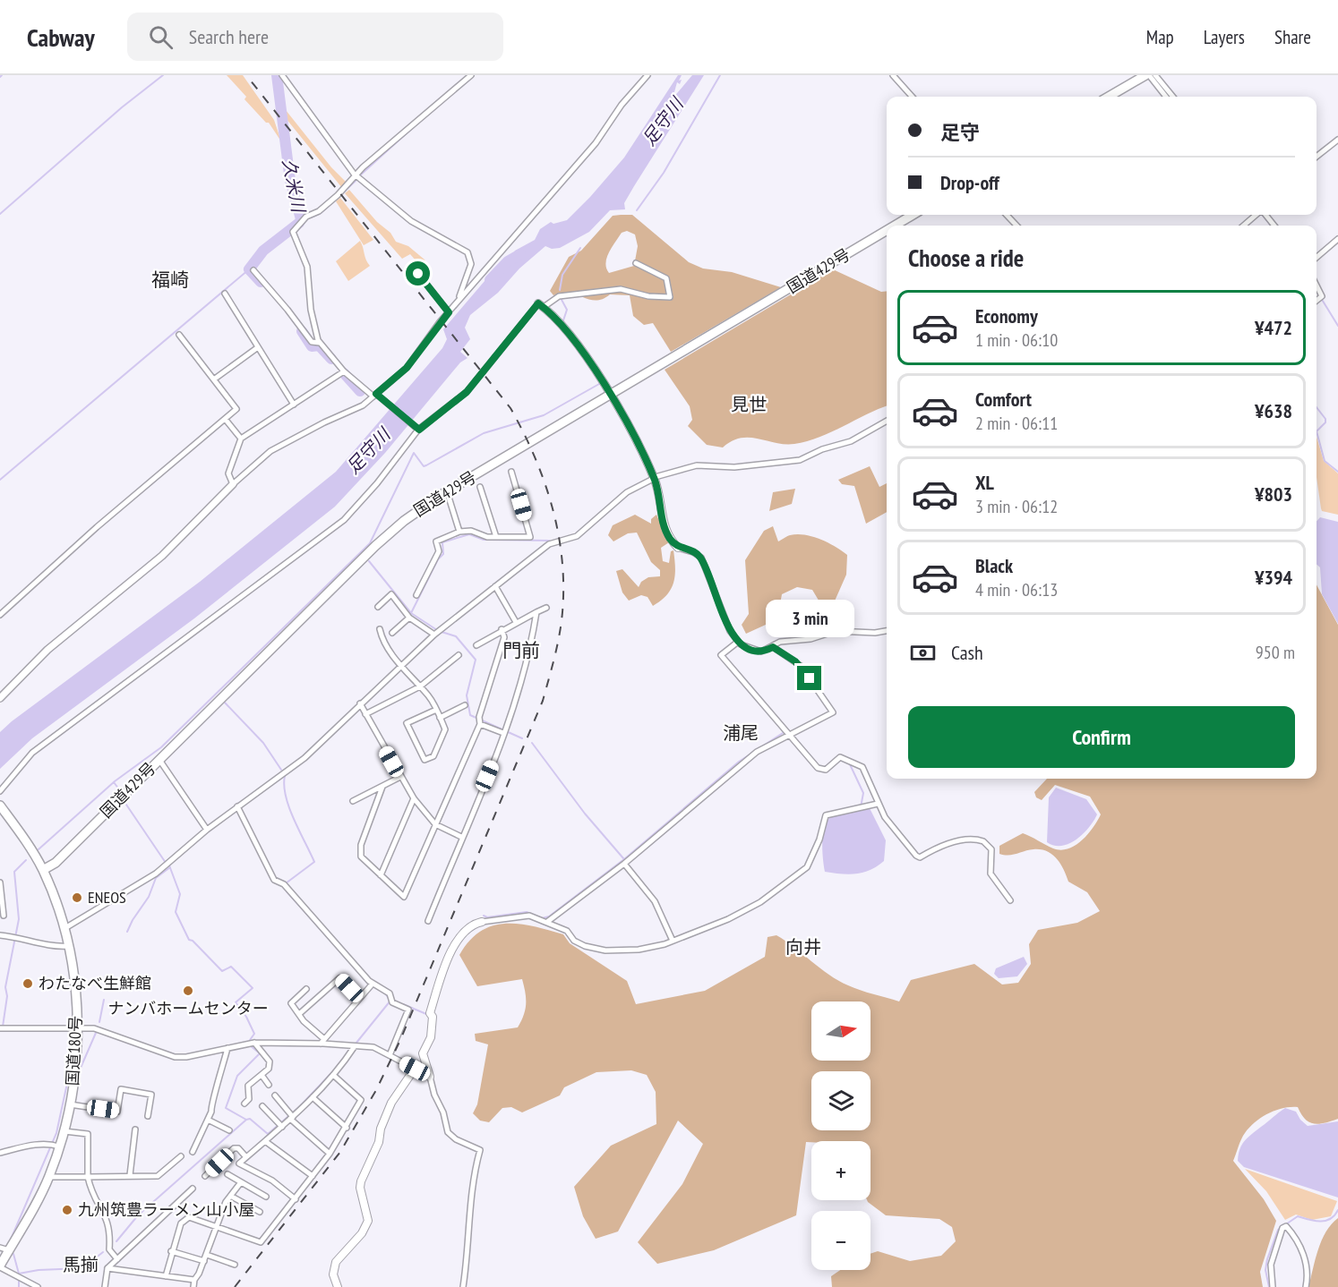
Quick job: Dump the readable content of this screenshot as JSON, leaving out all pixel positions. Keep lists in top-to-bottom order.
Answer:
{
  "streets": {
    "highway": ["国道429号", "国道180号"]
  },
  "crossings": [
    ["国道429号", "国道180号"]
  ],
  "districts": [
    "福崎",
    "見世",
    "門前",
    "浦尾",
    "向井",
    "馬揃"
  ],
  "water": ["足守川", "久米川"],
  "places": [
    "ENEOS",
    "わたなべ生鮮館",
    "ナンバホームセンター",
    "九州筑豊ラーメン山小屋"
  ],
  "north": "right",
  "page": {
    "header": "Cabway",
    "search": "Search here",
    "nav": ["Map", "Layers", "Share"],
    "banner": ["足守", "Drop-off"],
    "heading": "Choose a ride",
    "list": [
      {
        "name": "Economy",
        "note": "1 min · 06:10",
        "value": "¥472"
      },
      {
        "name": "Comfort",
        "note": "2 min · 06:11",
        "value": "¥638"
      },
      {
        "name": "XL",
        "note": "3 min · 06:12",
        "value": "¥803"
      },
      {
        "name": "Black",
        "note": "4 min · 06:13",
        "value": "¥394"
      }
    ],
    "bubble": "3 min",
    "pay": ["Cash", "950 m"],
    "buttons": "Confirm",
    "map_buttons": ["+", "−"]
  }
}
